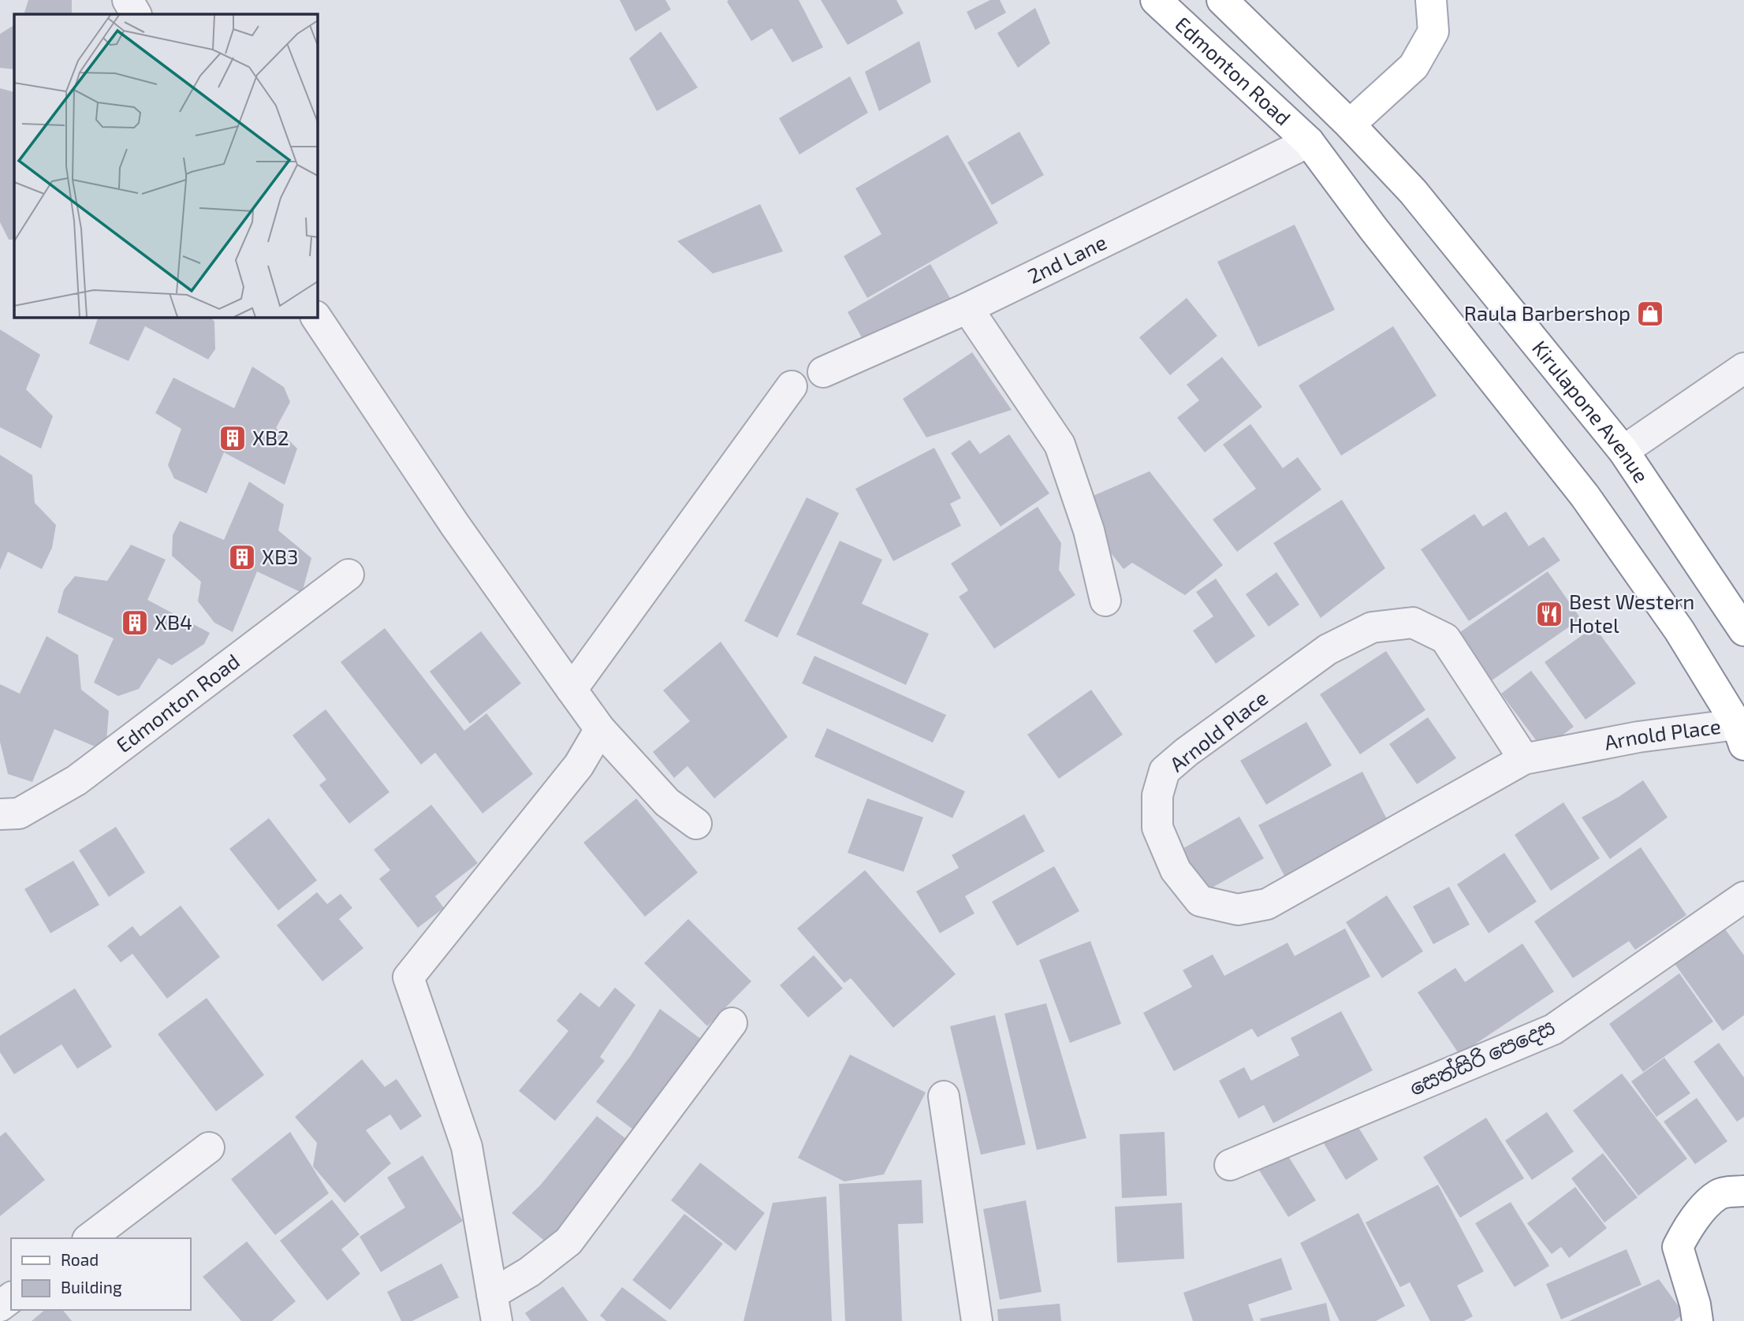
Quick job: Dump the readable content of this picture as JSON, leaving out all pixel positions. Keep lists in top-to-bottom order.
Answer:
{
  "streets": {
    "main road": ["Edmonton Road", "Kirulapone Avenue"],
    "street": ["2nd Lane", "Arnold Place", "සෙත්සිරි පෙදෙස"]
  },
  "crossings": [
    ["Edmonton Road", "2nd Lane"],
    ["Edmonton Road", "Kirulapone Avenue"]
  ],
  "places": {
    "shop": ["Raula Barbershop"],
    "building": ["XB2", "XB3", "XB4"],
    "restaurant": ["Best Western Hotel"]
  },
  "legend": ["Road", "Building"]
}
